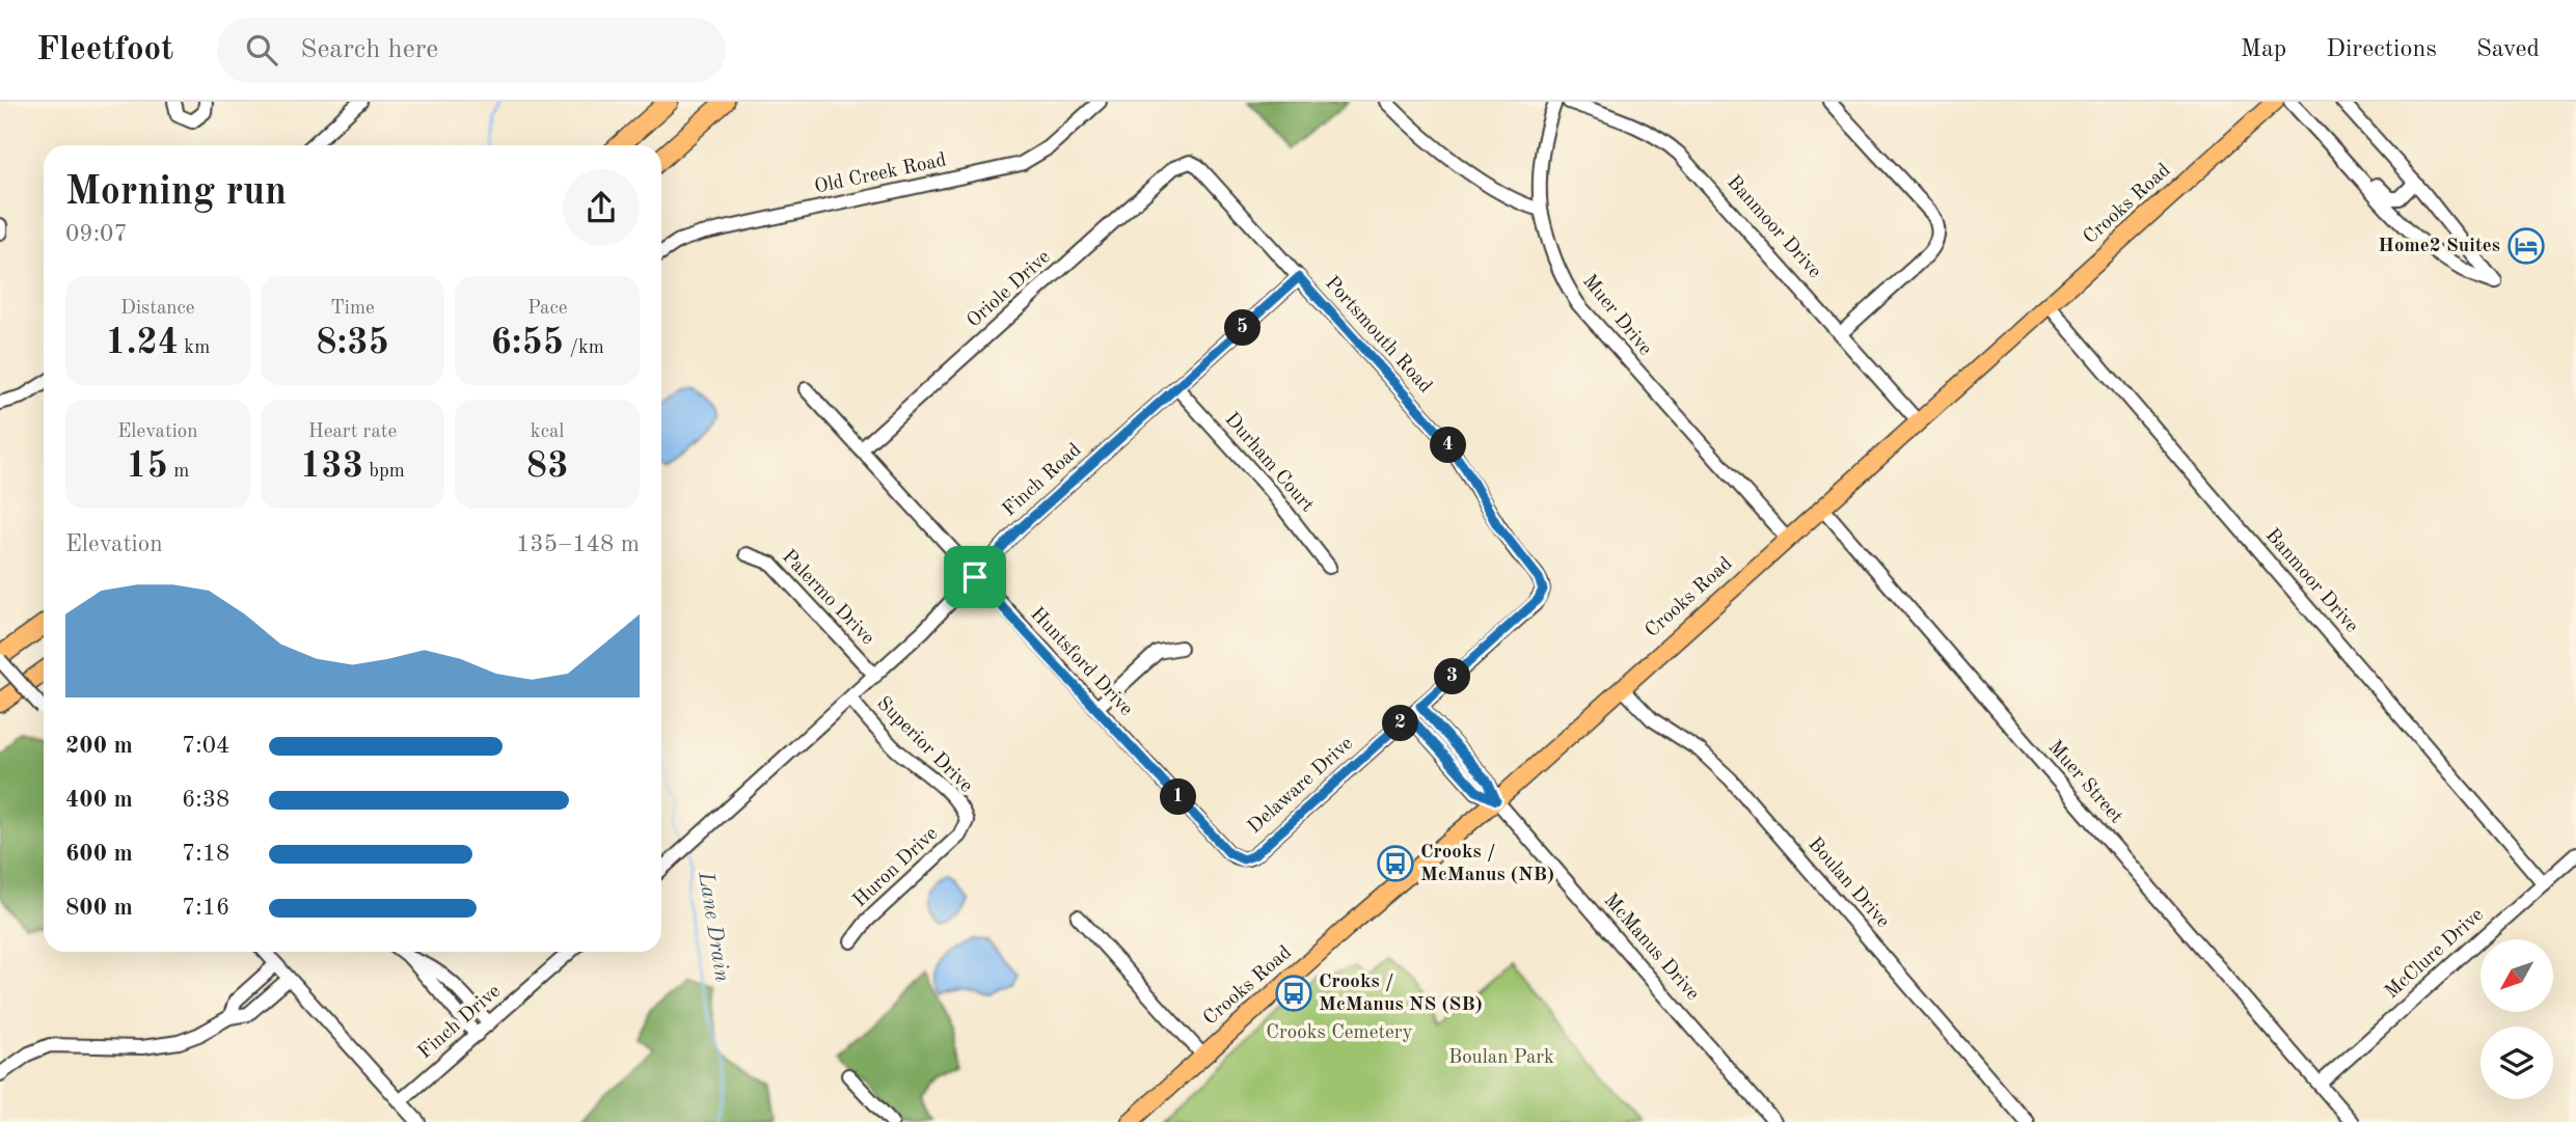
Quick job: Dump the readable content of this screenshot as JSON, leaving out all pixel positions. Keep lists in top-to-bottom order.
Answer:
{
  "streets": {
    "main road": ["Crooks Road"],
    "street": [
      "Old Creek Road",
      "Banmoor Drive",
      "Oriole Drive",
      "Muer Drive",
      "Portsmouth Road",
      "Durham Court",
      "Finch Road",
      "Palermo Drive",
      "Huntsford Drive",
      "Superior Drive",
      "Muer Street",
      "Delaware Drive",
      "Huron Drive",
      "Boulan Drive",
      "McManus Drive",
      "McClure Drive",
      "Finch Drive"
    ]
  },
  "crossings": [
    ["Crooks Road", "Banmoor Drive"],
    ["Crooks Road", "Muer Drive"],
    ["Crooks Road", "Muer Street"],
    ["Crooks Road", "Boulan Drive"],
    ["Crooks Road", "McManus Drive"],
    ["Banmoor Drive", "McClure Drive"],
    ["Oriole Drive", "Portsmouth Road"],
    ["Oriole Drive", "Huntsford Drive"],
    ["Portsmouth Road", "Finch Road"],
    ["Portsmouth Road", "Delaware Drive"],
    ["Durham Court", "Finch Road"],
    ["Finch Road", "Palermo Drive"],
    ["Finch Road", "Huntsford Drive"],
    ["Finch Road", "Superior Drive"],
    ["Huntsford Drive", "Delaware Drive"],
    ["Superior Drive", "Huron Drive"],
    ["Muer Street", "McClure Drive"]
  ],
  "water": ["Lane Drain"],
  "parks": ["Crooks Cemetery", "Boulan Park"],
  "places": {
    "hotel": ["Home2 Suites"],
    "bus stop": ["Crooks / McManus (NB)", "Crooks / McManus NS (SB)"]
  },
  "north": "bottom left",
  "page": {
    "header": "Fleetfoot",
    "search": "Search here",
    "nav": ["Map", "Directions", "Saved"],
    "heading": ["Morning run", "09:07"],
    "stats": [
      ["Distance", "1.24 km"],
      ["Time", "8:35"],
      ["Pace", "6:55 /km"],
      ["Elevation", "15 m"],
      ["Heart rate", "133 bpm"],
      ["kcal", "83"]
    ],
    "pins": [
      "5",
      "4",
      "3",
      "2",
      "1"
    ],
    "chart": ["Elevation", "135–148 m"],
    "list": [
      {
        "name": "200 m",
        "note": "7:04"
      },
      {
        "name": "400 m",
        "note": "6:38"
      },
      {
        "name": "600 m",
        "note": "7:18"
      },
      {
        "name": "800 m",
        "note": "7:16"
      }
    ]
  }
}
